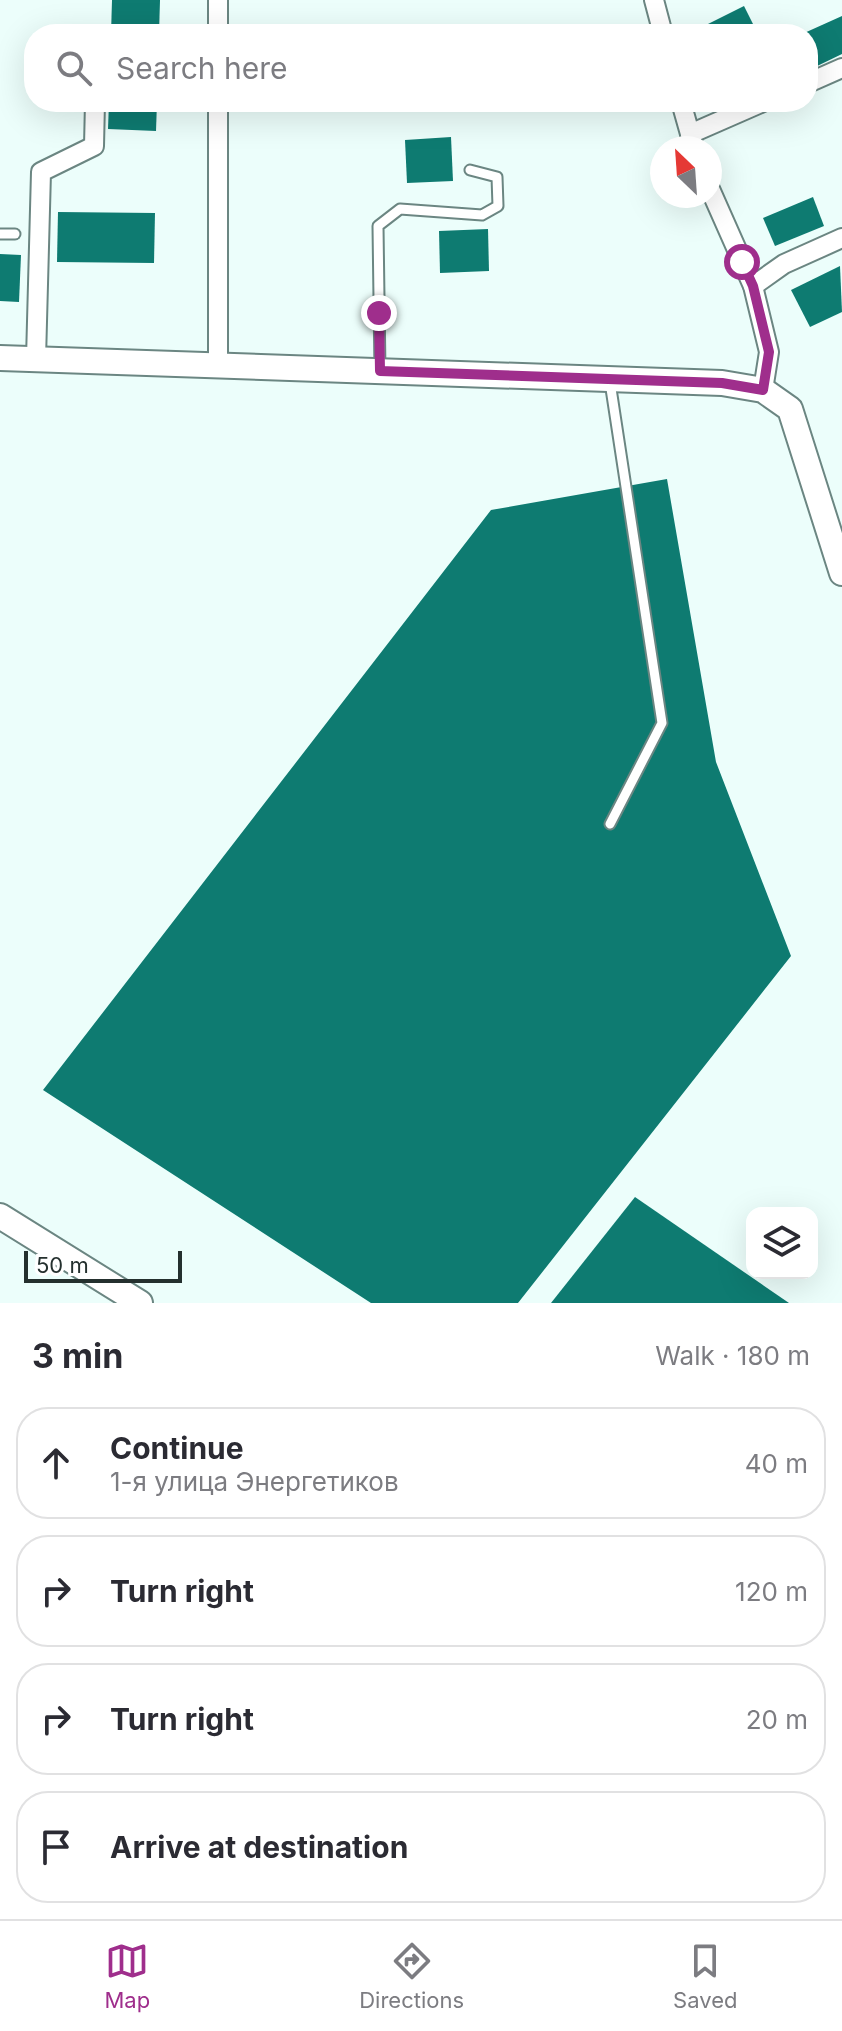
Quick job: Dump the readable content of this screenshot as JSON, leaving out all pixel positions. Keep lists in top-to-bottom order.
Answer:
{
  "scale_bar": "50 m",
  "north": "top left",
  "page": {
    "search": "Search here",
    "scale": "50 m",
    "heading": ["3 min", "Walk · 180 m"],
    "list": [
      ["Continue", "1-я улица Энергетиков", "40 m"],
      ["Turn right", "120 m"],
      ["Turn right", "20 m"],
      "Arrive at destination"
    ],
    "nav": ["Map", "Directions", "Saved"]
  }
}
